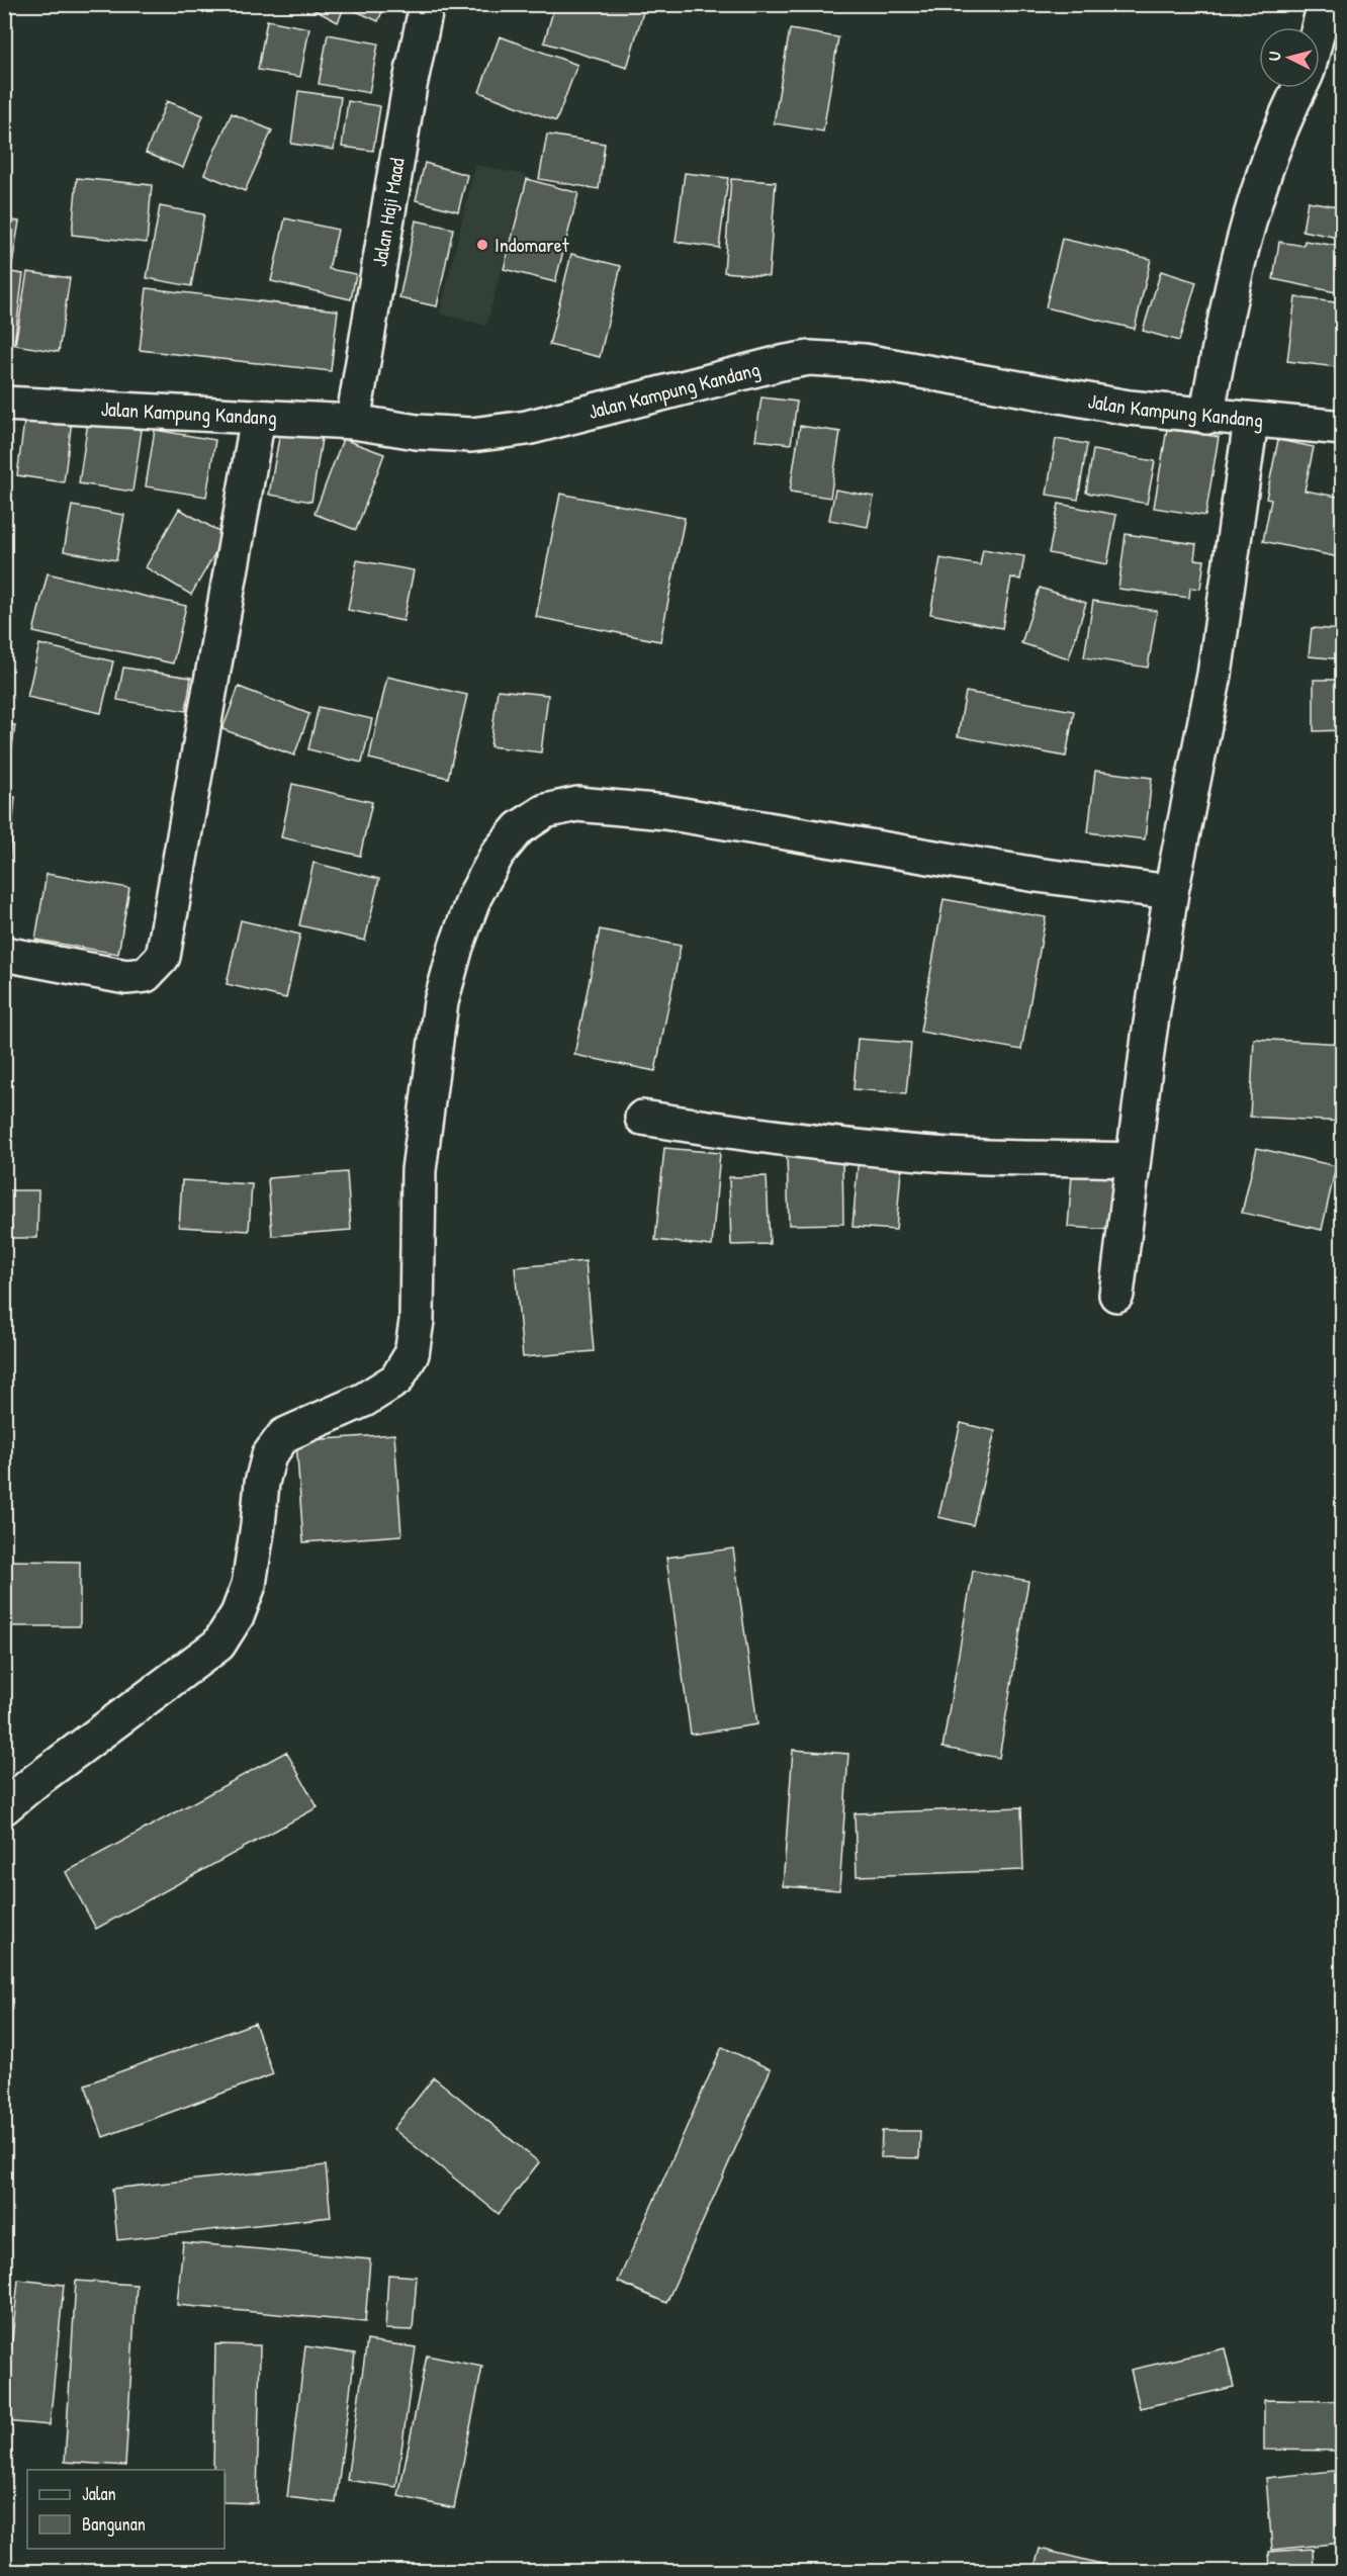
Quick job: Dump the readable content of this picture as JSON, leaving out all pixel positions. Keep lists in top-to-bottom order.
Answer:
{
  "streets": {
    "street": ["Jalan Haji Maad", "Jalan Kampung Kandang"]
  },
  "crossings": [
    ["Jalan Haji Maad", "Jalan Kampung Kandang"]
  ],
  "places": ["Indomaret"],
  "legend": ["Jalan", "Bangunan"],
  "north": "left"
}
